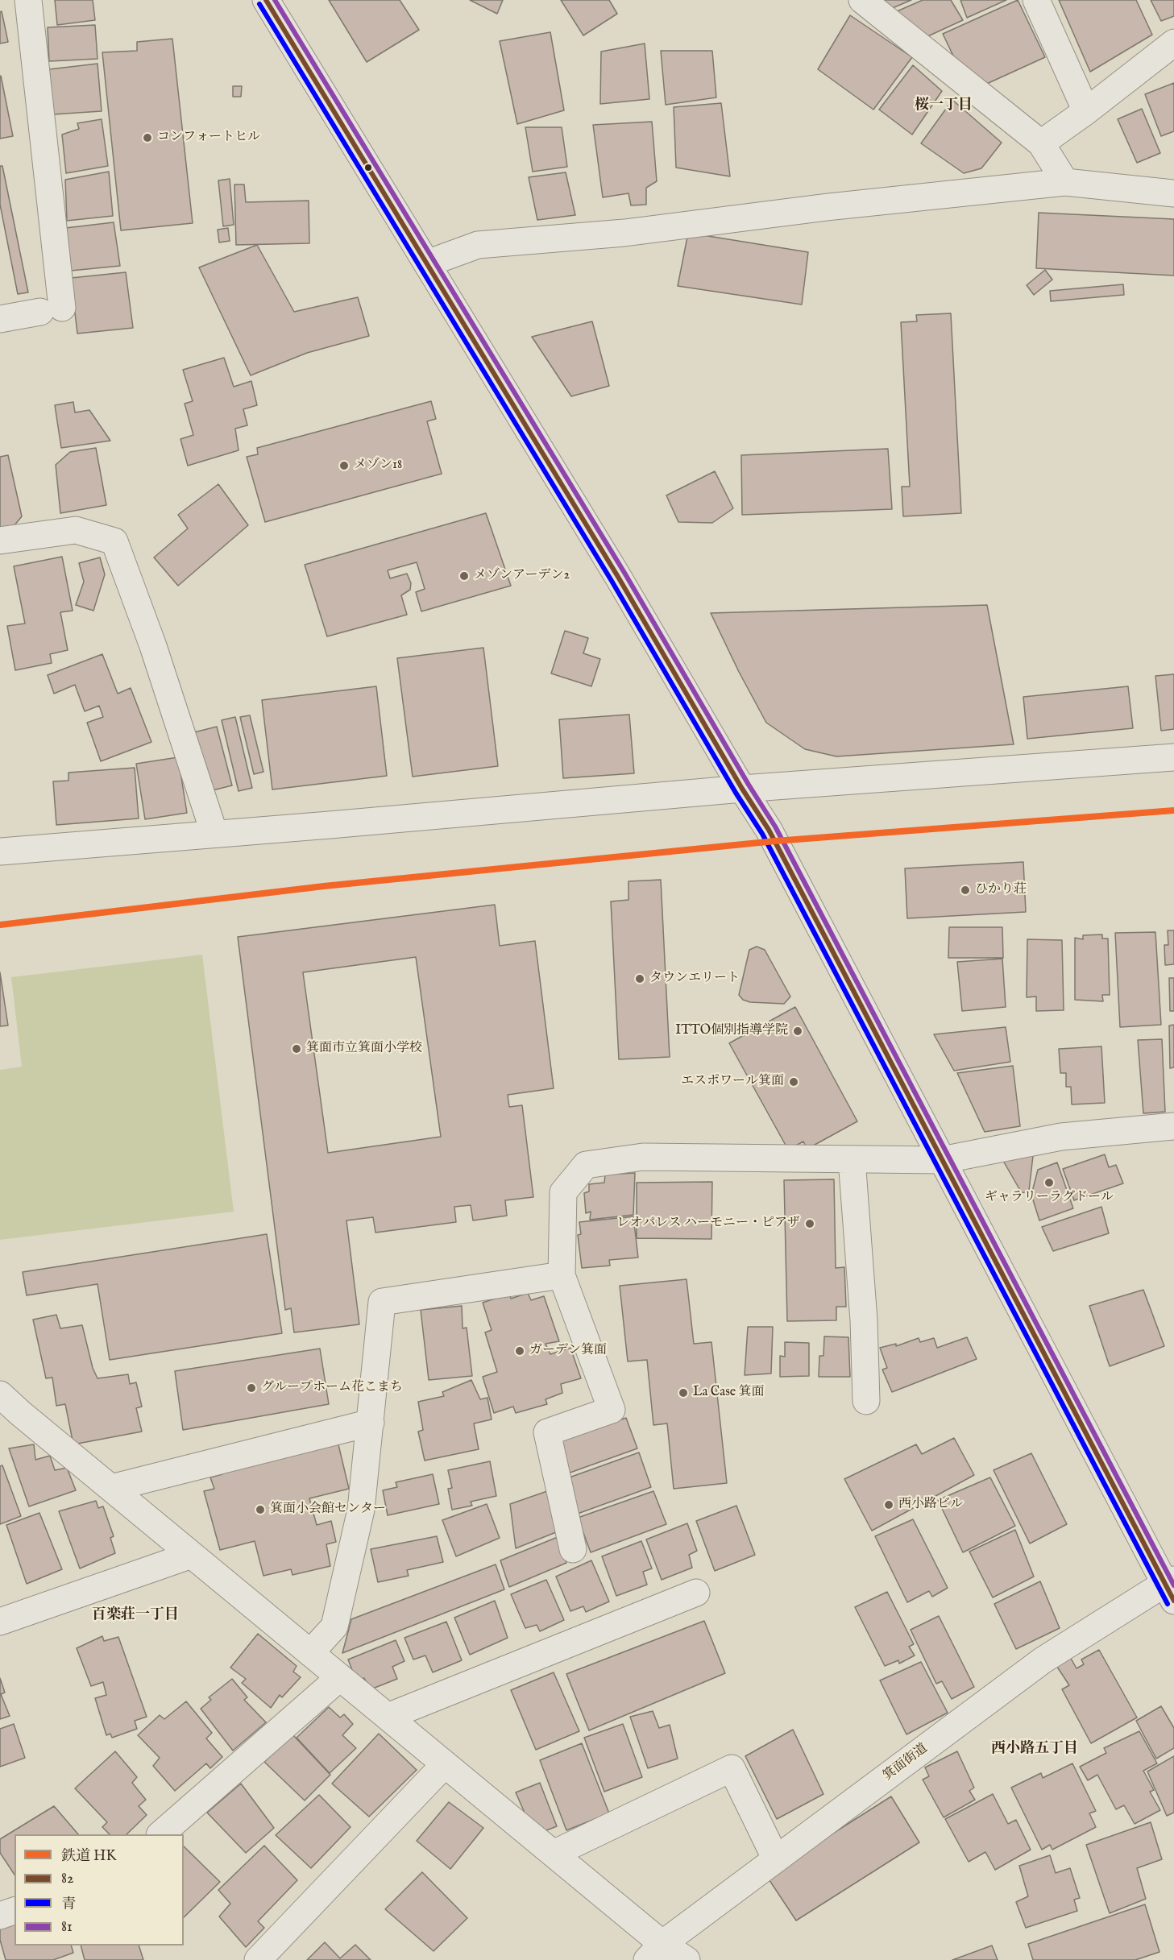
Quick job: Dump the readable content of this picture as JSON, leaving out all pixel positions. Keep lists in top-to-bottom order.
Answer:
{
  "streets": {
    "street": ["箕面街道"]
  },
  "districts": ["桜一丁目", "百楽荘一丁目", "西小路五丁目"],
  "places": [
    "コンフォートヒル",
    "メゾン18",
    "メゾンアーデン2",
    "ひかり荘",
    "タウンエリート",
    "ITTO個別指導学院",
    "箕面市立箕面小学校",
    "エスポワール箕面",
    "ギャラリーラグドール",
    "レオパレス ハーモニー・ピアザ",
    "ガーデン箕面",
    "グループホーム花こまち",
    "La Case 箕面",
    "西小路ビル",
    "箕面小会館センター"
  ],
  "lines": [
    "transit line 82",
    "transit line 81",
    "transit line 青",
    "rail line HK"
  ],
  "legend": [
    "鉄道 HK",
    "82",
    "青",
    "81"
  ]
}
